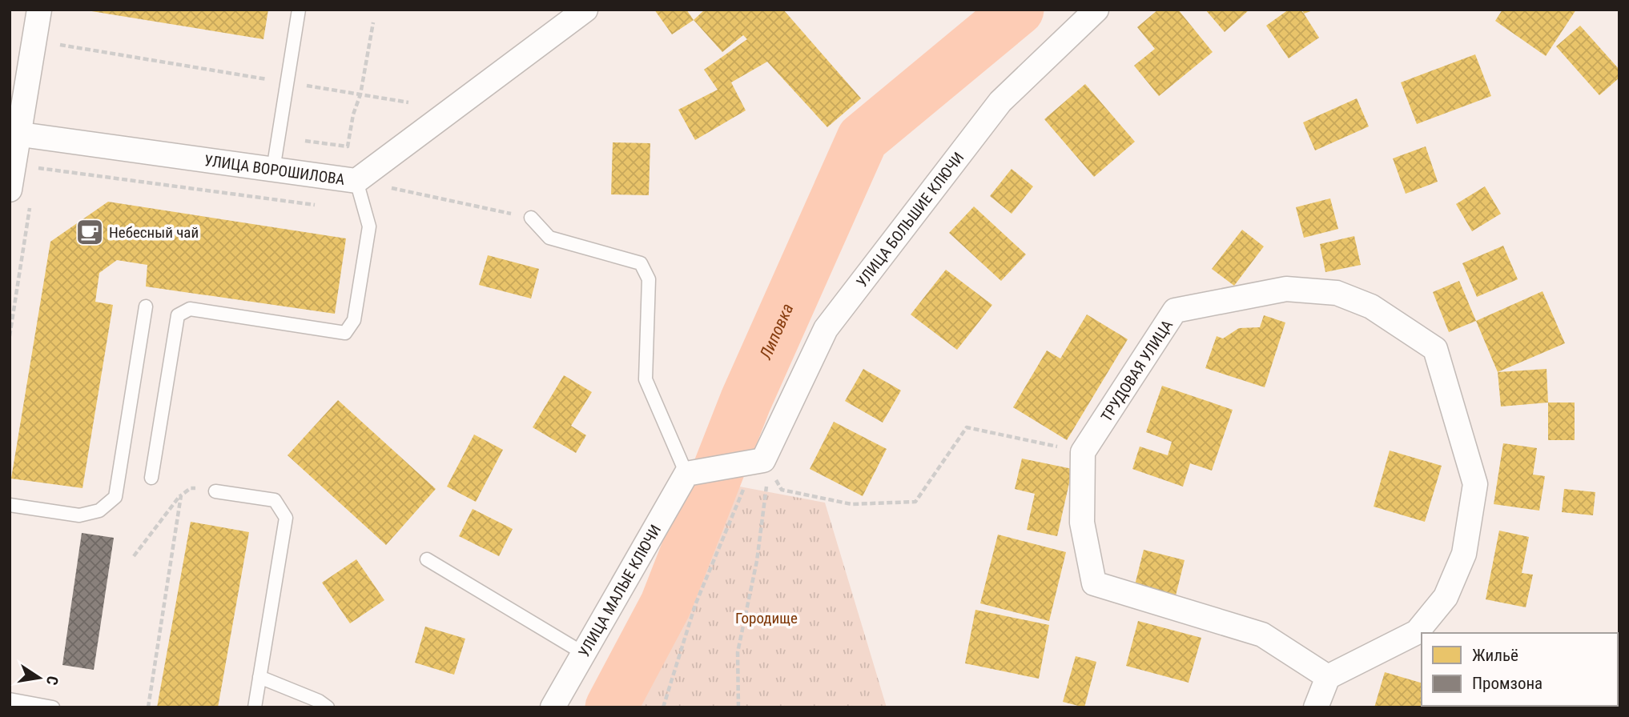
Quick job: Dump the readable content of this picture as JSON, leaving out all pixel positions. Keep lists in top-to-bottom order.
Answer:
{
  "streets": {
    "street": [
      "УЛИЦА ВОРОШИЛОВА",
      "УЛИЦА БОЛЬШИЕ КЛЮЧИ",
      "ТРУДОВАЯ УЛИЦА",
      "УЛИЦА МАЛЫЕ КЛЮЧИ"
    ]
  },
  "water": ["Липовка"],
  "parks": ["Городище"],
  "places": {
    "cafe": ["Небесный чай"]
  },
  "legend": ["Жильё", "Промзона"],
  "north": "right"
}
